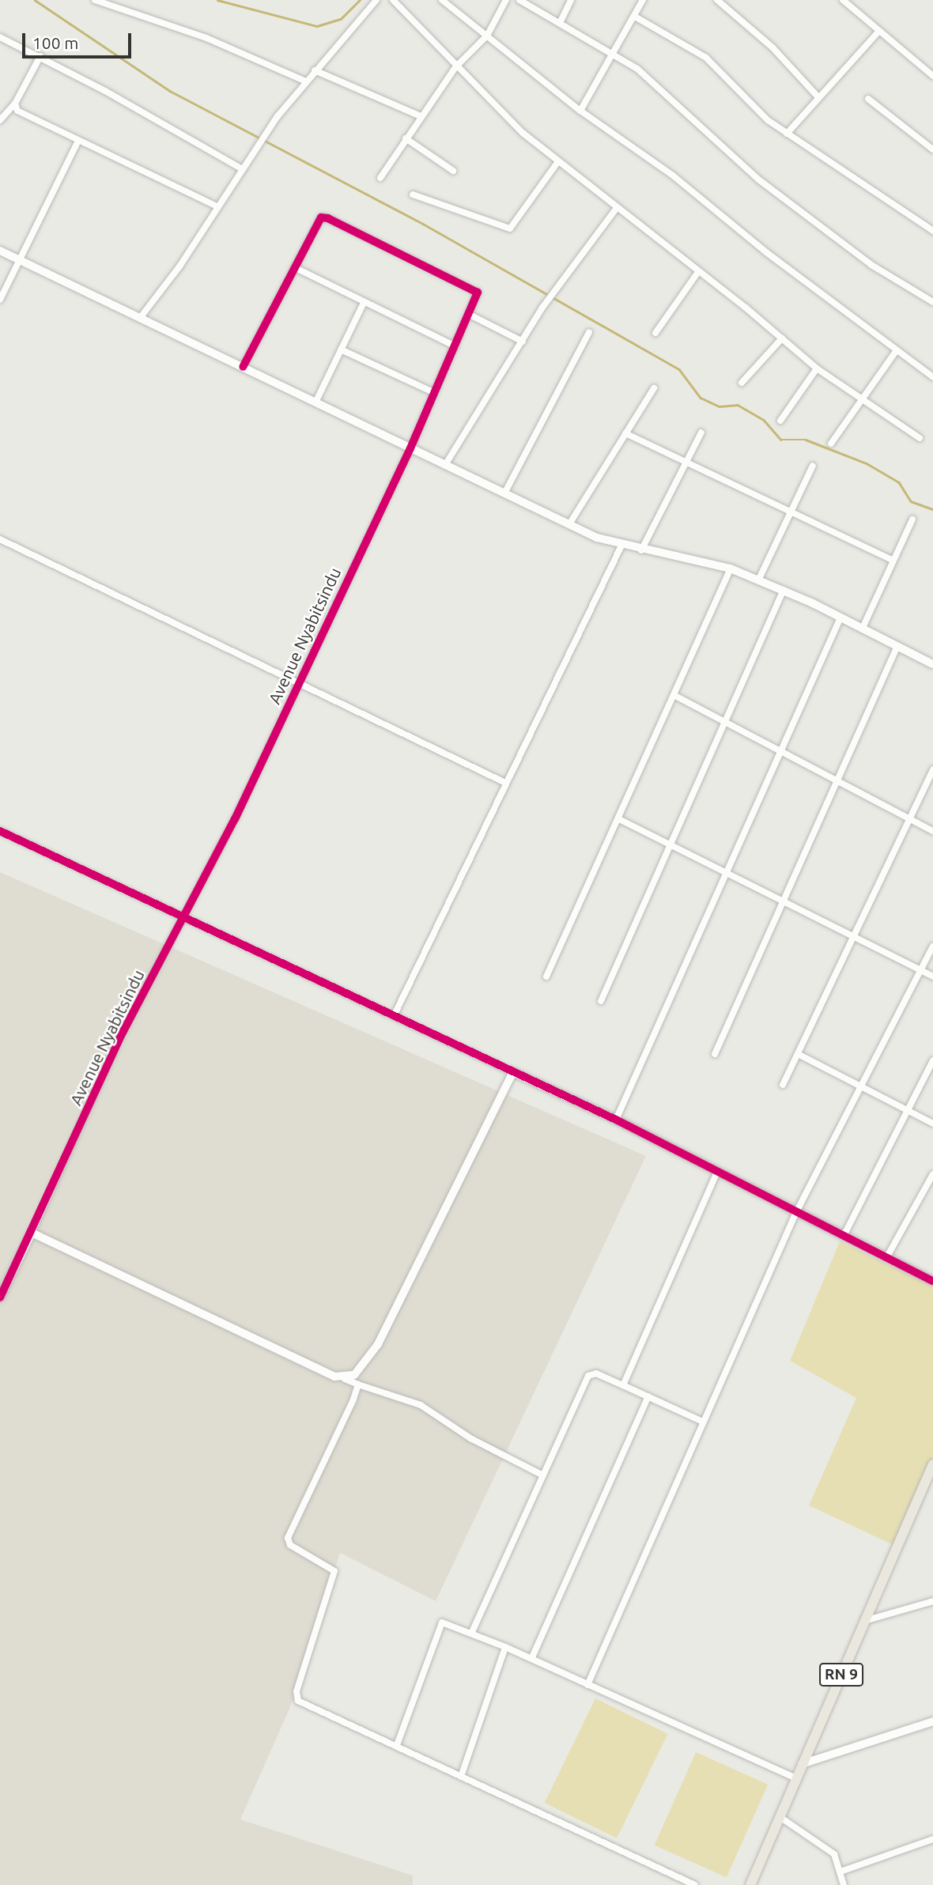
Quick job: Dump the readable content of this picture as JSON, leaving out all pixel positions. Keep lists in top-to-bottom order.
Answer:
{
  "streets": {
    "main road": ["RN 9"],
    "street": ["Avenue Nyabitsindu"]
  },
  "scale_bar": "100 m"
}
